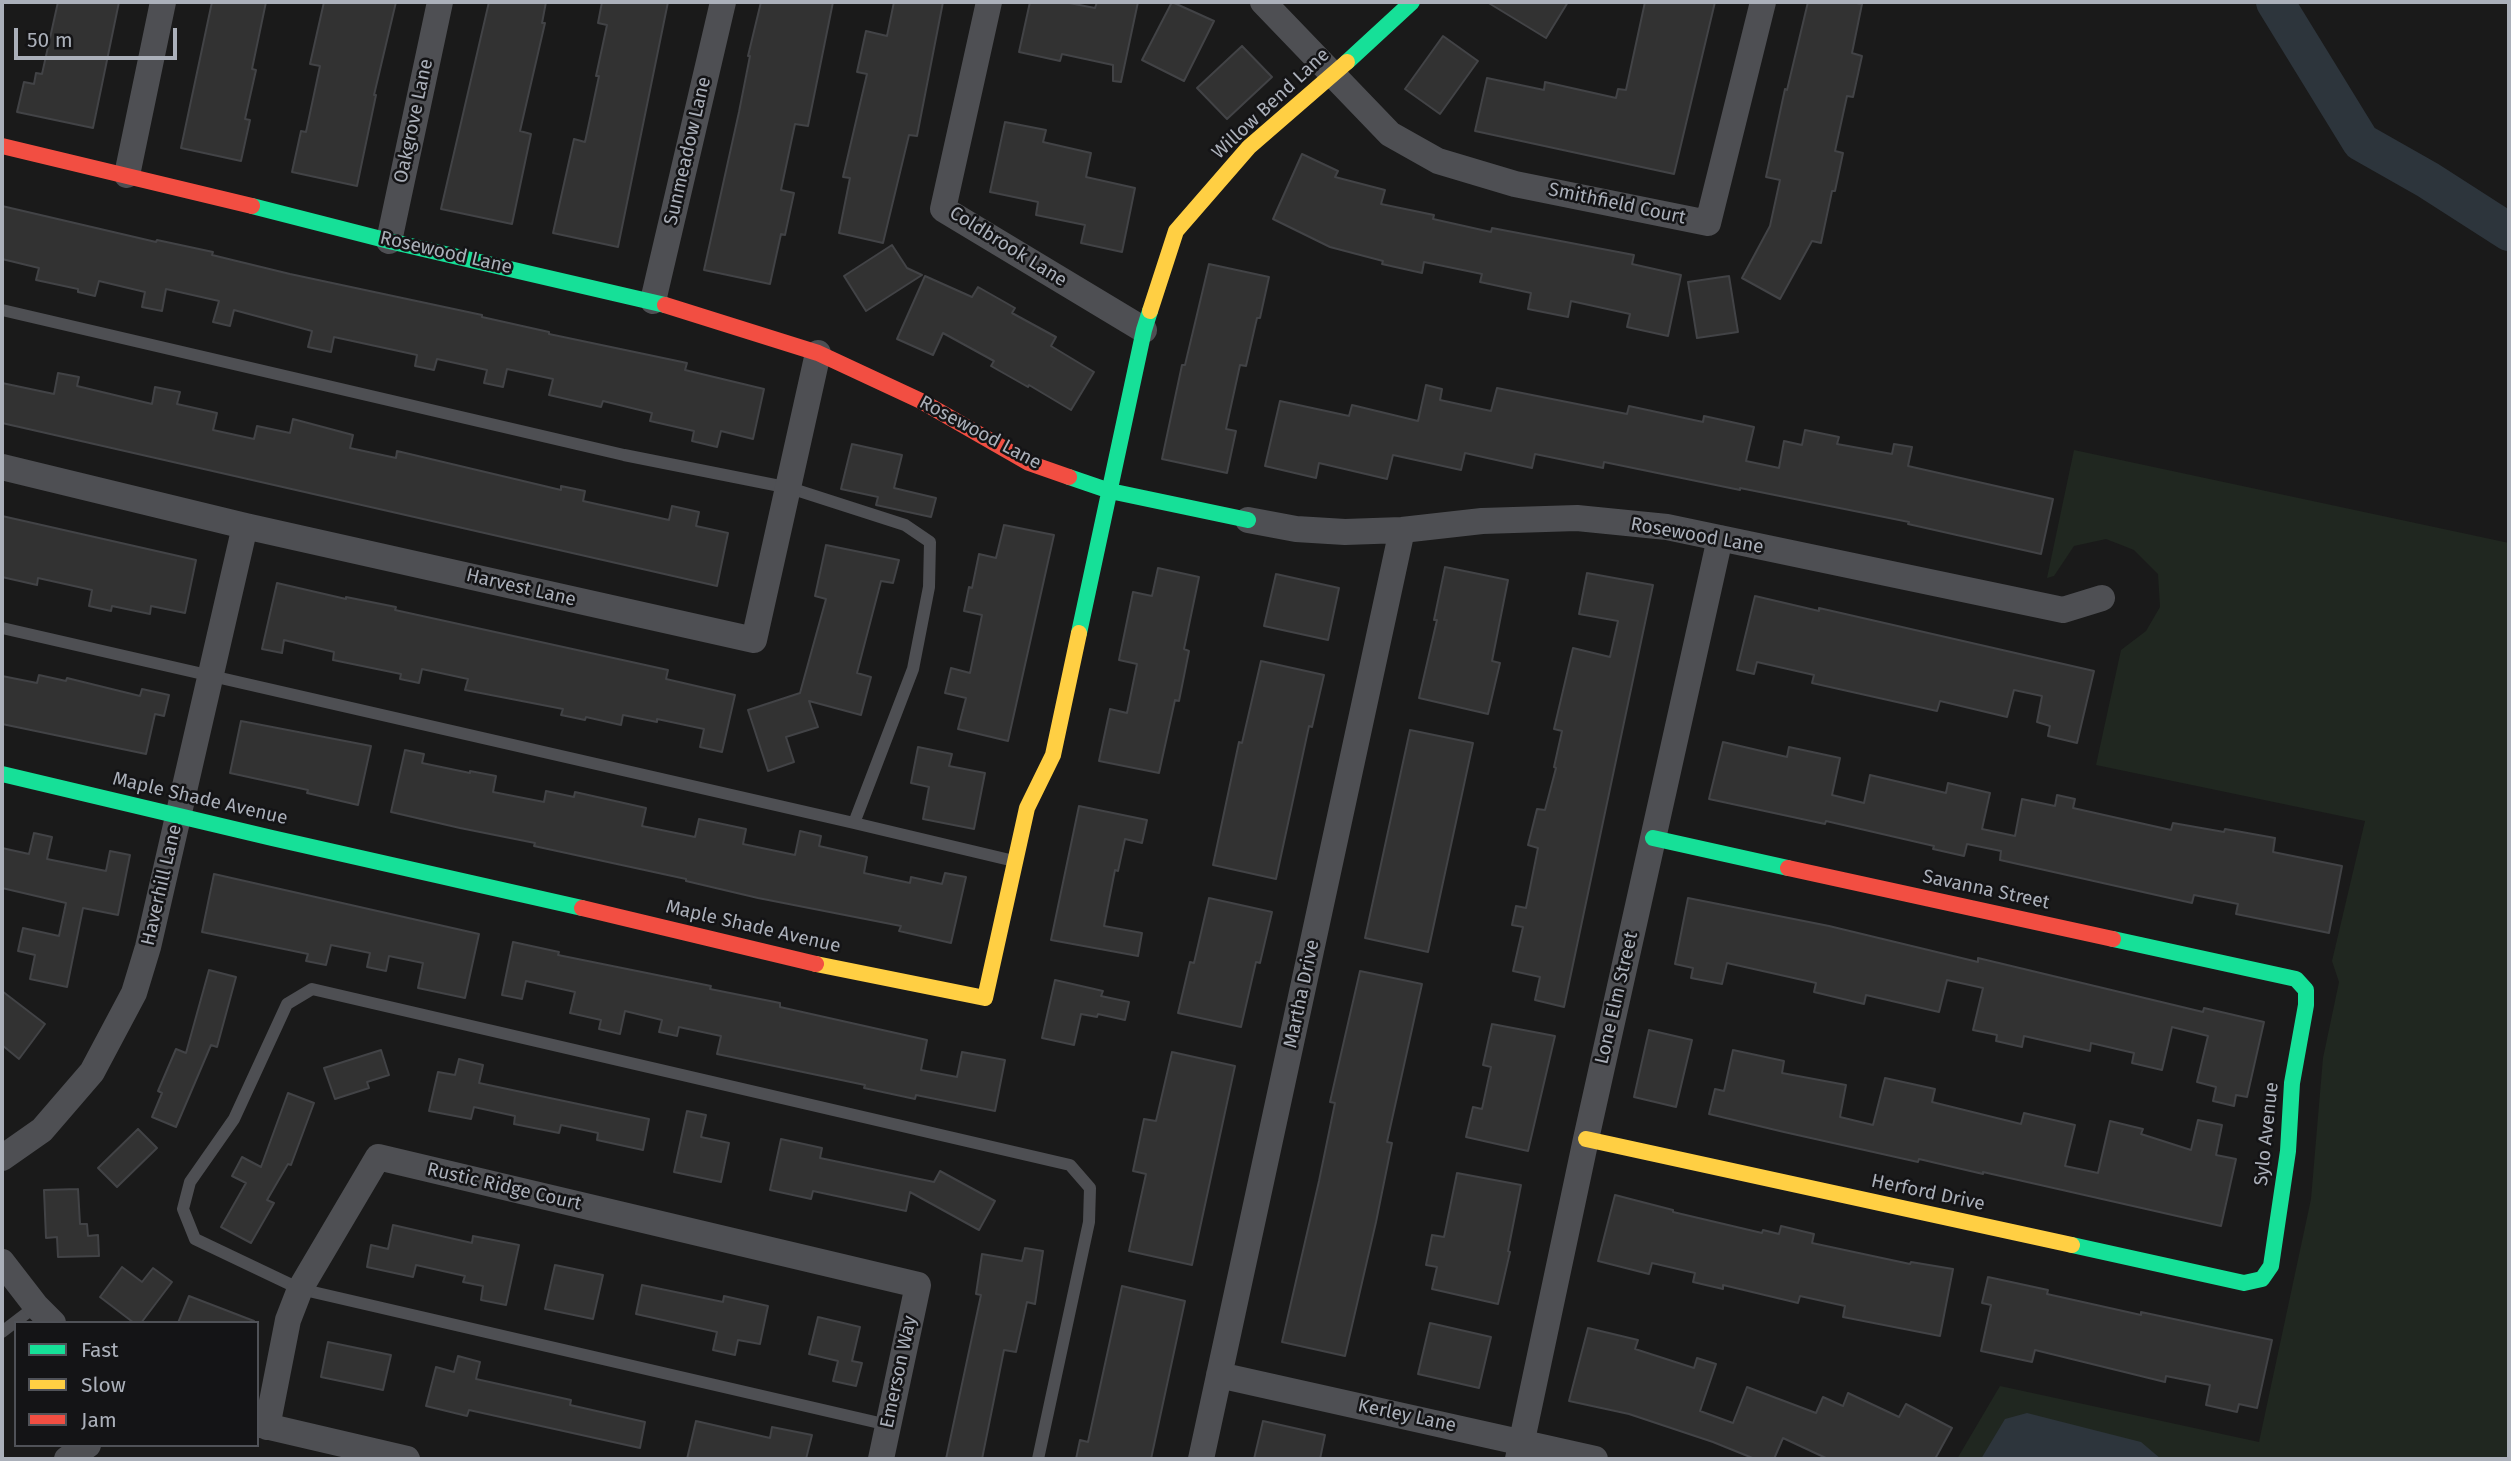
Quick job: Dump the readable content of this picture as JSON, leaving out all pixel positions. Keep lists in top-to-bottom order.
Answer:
{
  "streets": {
    "street": [
      "Willow Bend Lane",
      "Oakgrove Lane",
      "Sunmeadow Lane",
      "Smithfield Court",
      "Coldbrook Lane",
      "Rosewood Lane",
      "Harvest Lane",
      "Maple Shade Avenue",
      "Haverhill Lane",
      "Savanna Street",
      "Martha Drive",
      "Lone Elm Street",
      "Sylo Avenue",
      "Rustic Ridge Court",
      "Herford Drive",
      "Emerson Way",
      "Kerley Lane"
    ]
  },
  "crossings": [
    ["Willow Bend Lane", "Smithfield Court"],
    ["Willow Bend Lane", "Coldbrook Lane"],
    ["Willow Bend Lane", "Rosewood Lane"],
    ["Willow Bend Lane", "Maple Shade Avenue"],
    ["Oakgrove Lane", "Rosewood Lane"],
    ["Sunmeadow Lane", "Rosewood Lane"],
    ["Rosewood Lane", "Harvest Lane"],
    ["Rosewood Lane", "Maple Shade Avenue"],
    ["Rosewood Lane", "Martha Drive"],
    ["Rosewood Lane", "Lone Elm Street"],
    ["Harvest Lane", "Haverhill Lane"],
    ["Maple Shade Avenue", "Haverhill Lane"],
    ["Savanna Street", "Lone Elm Street"],
    ["Savanna Street", "Sylo Avenue"],
    ["Martha Drive", "Kerley Lane"],
    ["Lone Elm Street", "Herford Drive"],
    ["Lone Elm Street", "Kerley Lane"],
    ["Sylo Avenue", "Herford Drive"],
    ["Rustic Ridge Court", "Emerson Way"]
  ],
  "legend": ["Fast", "Slow", "Jam"],
  "scale_bar": "50 m"
}
